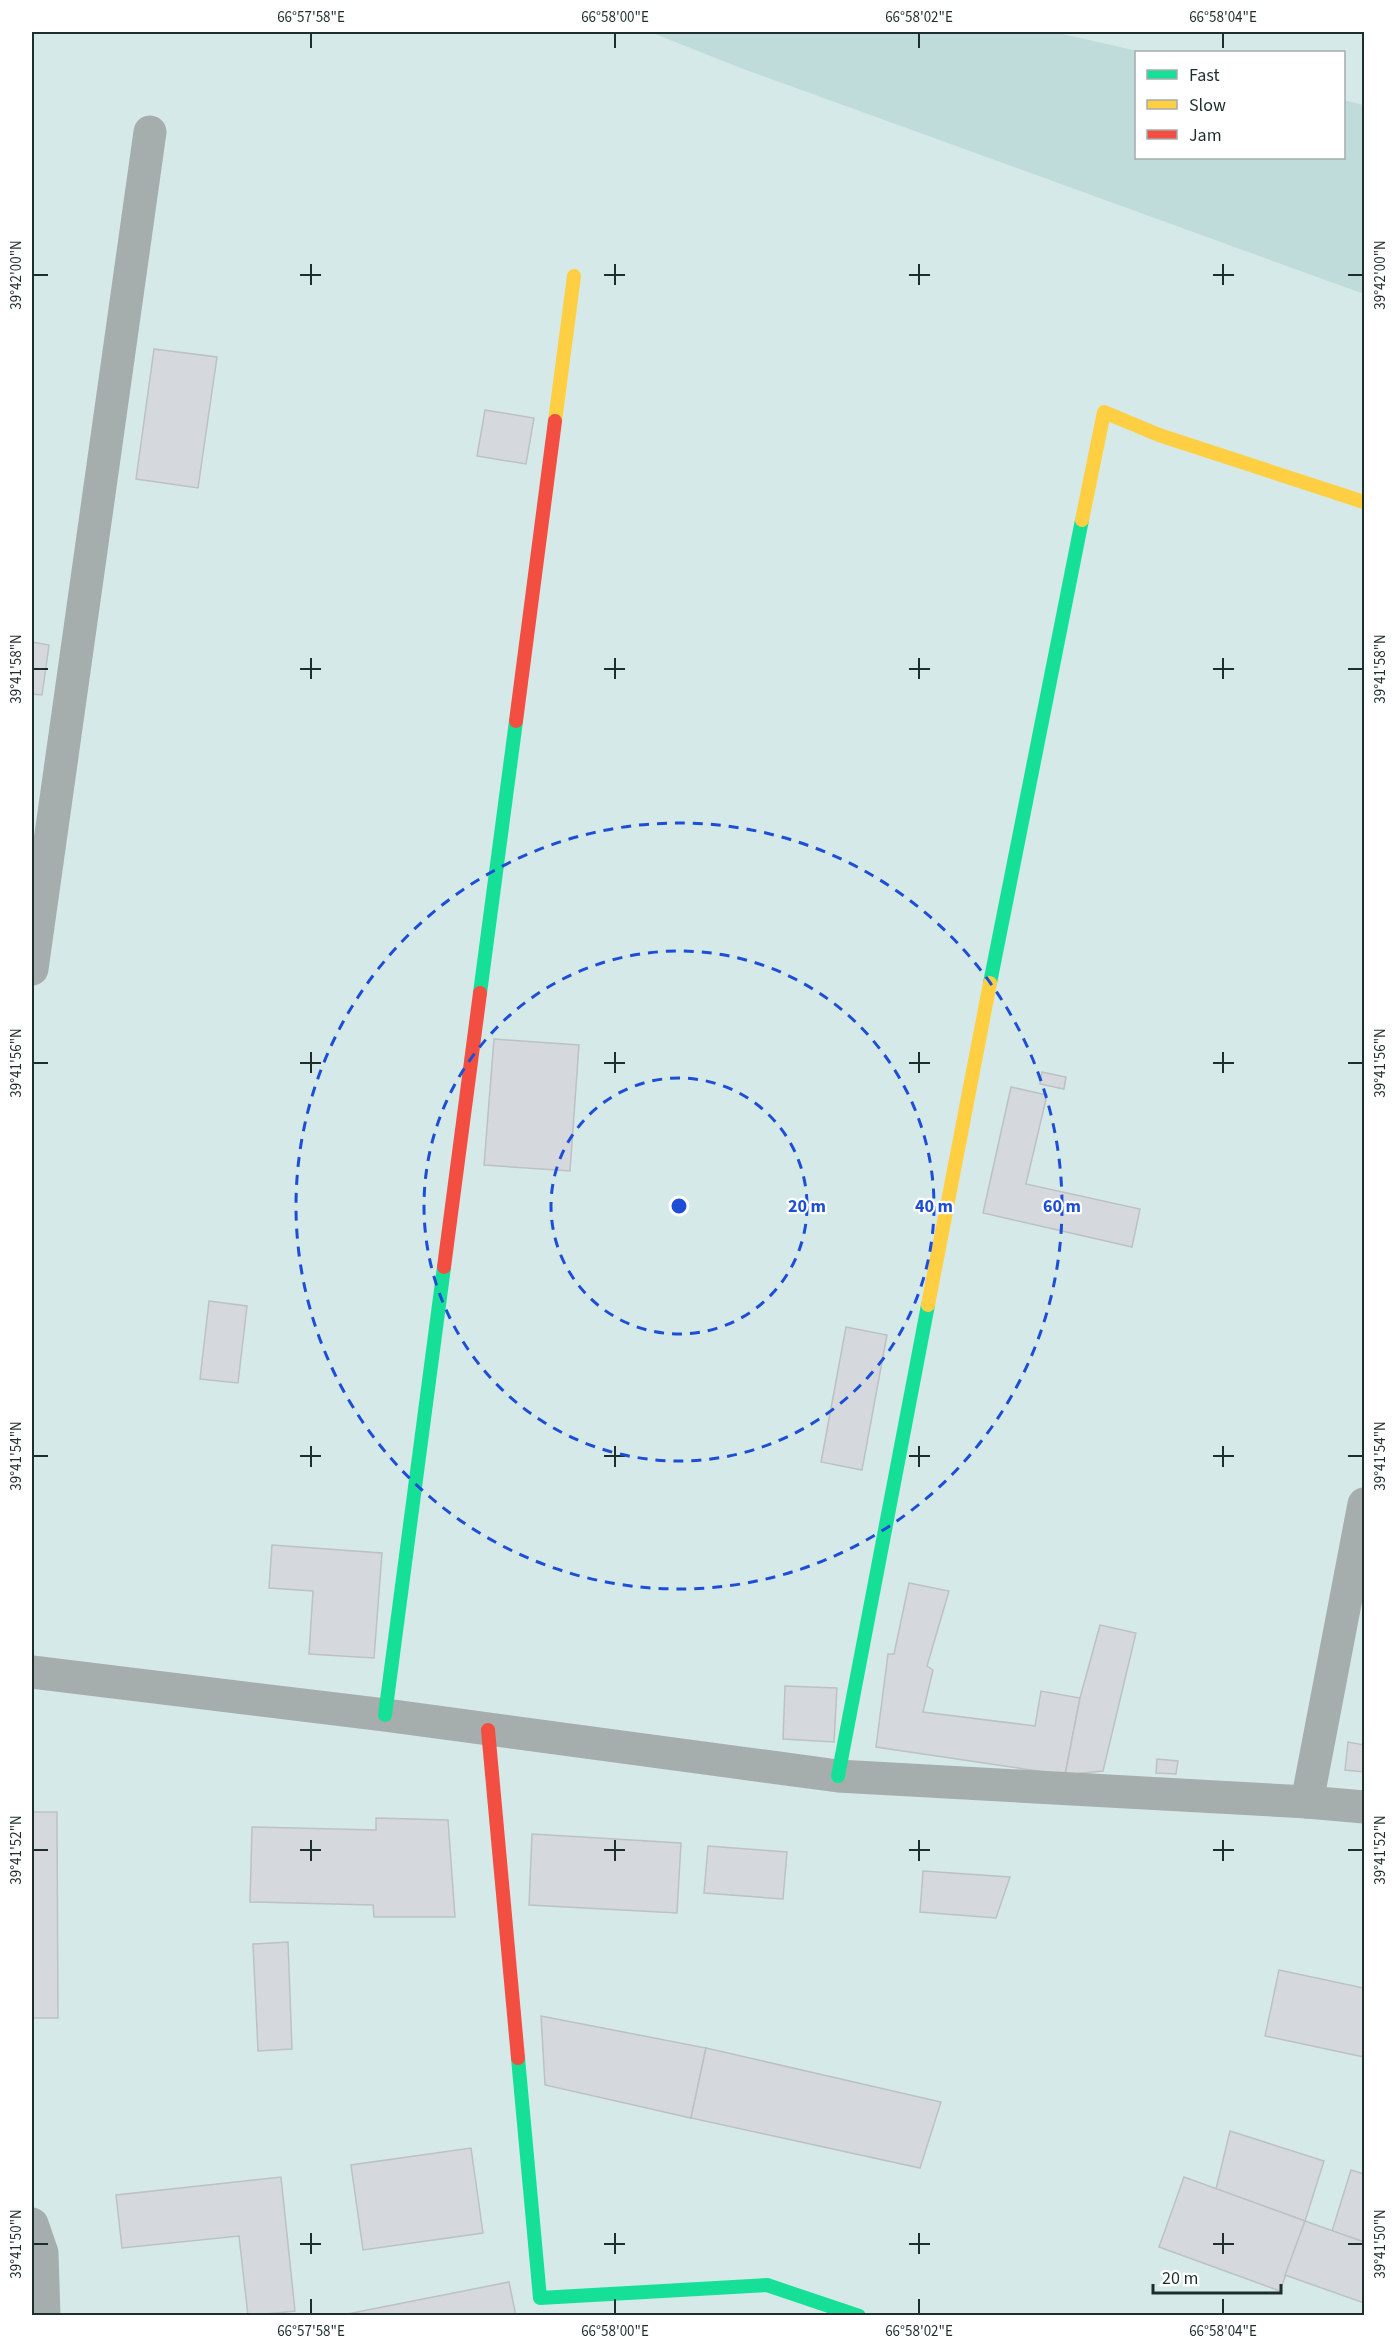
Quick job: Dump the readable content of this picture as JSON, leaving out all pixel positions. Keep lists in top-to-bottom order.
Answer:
{
  "legend": ["Fast", "Slow", "Jam"],
  "scale_bar": "20 m",
  "coordinates": [
    "66°57'58\"E",
    "66°58'00\"E",
    "66°58'02\"E",
    "66°58'04\"E",
    "39°42'00\"N",
    "39°41'58\"N",
    "39°41'56\"N",
    "39°41'54\"N",
    "39°41'52\"N",
    "39°41'50\"N"
  ],
  "rings": ["20 m", "40 m", "60 m"]
}
